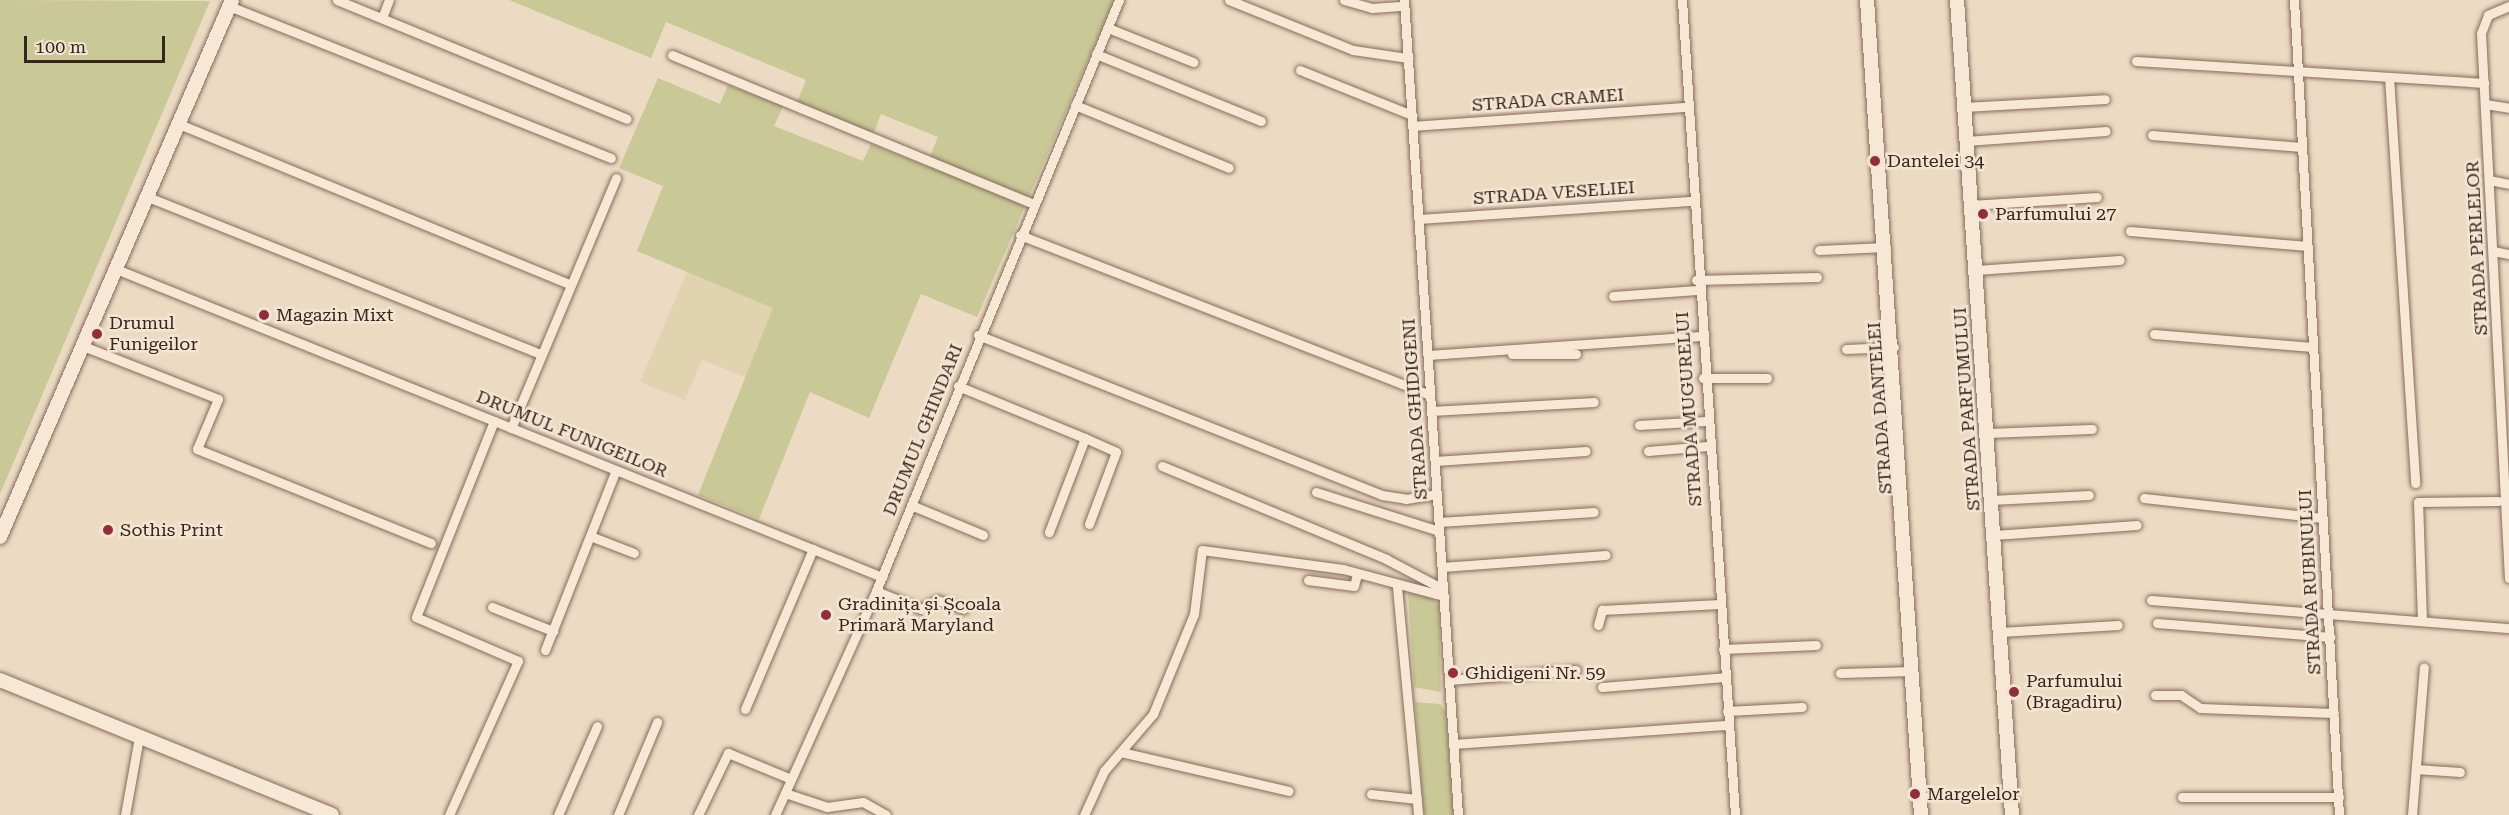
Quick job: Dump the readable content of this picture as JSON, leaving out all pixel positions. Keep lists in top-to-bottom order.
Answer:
{
  "streets": {
    "street": [
      "STRADA CRAMEI",
      "STRADA VESELIEI",
      "STRADA PERLELOR",
      "STRADA DANTELEI",
      "STRADA GHIDIGENI",
      "STRADA MUGURELUI",
      "STRADA PARFUMULUI",
      "DRUMUL GHINDARI",
      "DRUMUL FUNIGEILOR",
      "STRADA RUBINULUI"
    ]
  },
  "crossings": [
    ["STRADA CRAMEI", "STRADA GHIDIGENI"],
    ["STRADA CRAMEI", "STRADA MUGURELUI"],
    ["STRADA VESELIEI", "STRADA GHIDIGENI"],
    ["STRADA VESELIEI", "STRADA MUGURELUI"],
    ["DRUMUL GHINDARI", "DRUMUL FUNIGEILOR"]
  ],
  "places": [
    "Dantelei 34",
    "Parfumului 27",
    "Magazin Mixt",
    "Drumul Funigeilor",
    "Sothis Print",
    "Gradinița și Școala Primară Maryland",
    "Ghidigeni Nr. 59",
    "Parfumului (Bragadiru)",
    "Margelelor"
  ],
  "scale_bar": "100 m"
}
